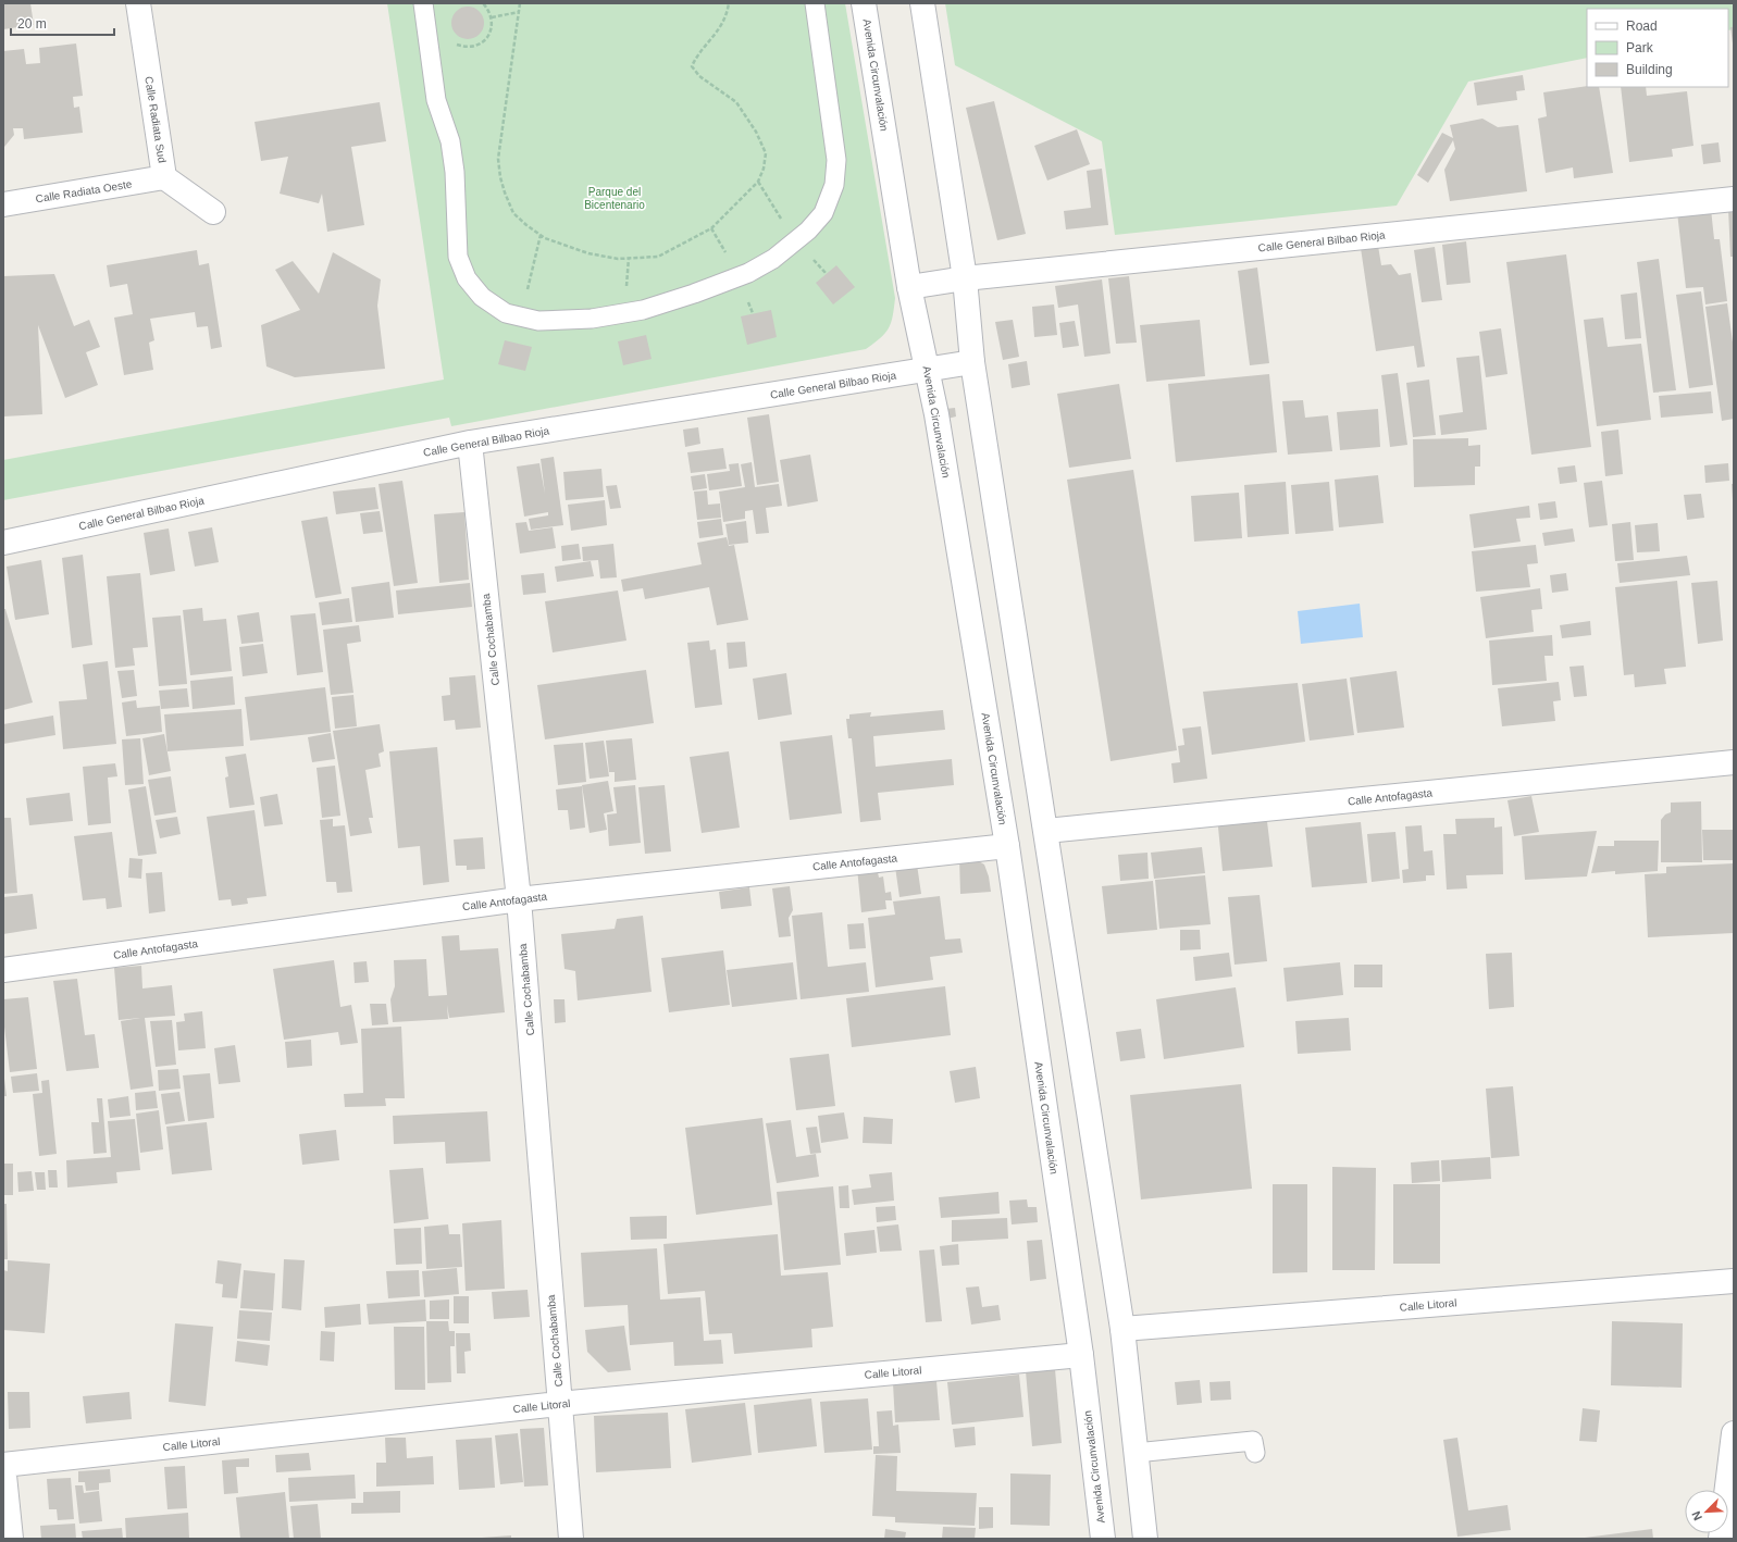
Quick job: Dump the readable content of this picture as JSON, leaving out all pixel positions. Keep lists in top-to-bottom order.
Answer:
{
  "streets": {
    "street": [
      "Avenida Circunvalación",
      "Calle Radiata Sud",
      "Calle Radiata Oeste",
      "Calle General Bilbao Rioja",
      "Calle Cochabamba",
      "Calle Antofagasta",
      "Calle Litoral"
    ]
  },
  "crossings": [
    ["Avenida Circunvalación", "Calle General Bilbao Rioja"],
    ["Avenida Circunvalación", "Calle Antofagasta"],
    ["Avenida Circunvalación", "Calle Litoral"],
    ["Calle Radiata Sud", "Calle Radiata Oeste"],
    ["Calle General Bilbao Rioja", "Calle Cochabamba"],
    ["Calle Cochabamba", "Calle Antofagasta"],
    ["Calle Cochabamba", "Calle Litoral"]
  ],
  "parks": ["Parque del Bicentenario"],
  "legend": ["Road", "Park", "Building"],
  "scale_bar": "20 m",
  "north": "bottom left"
}
